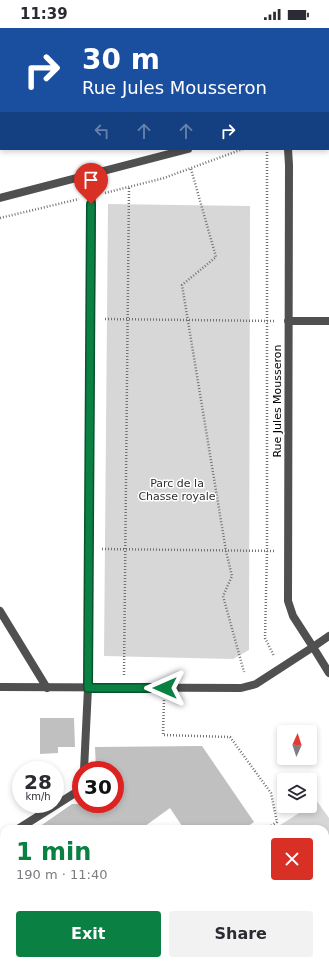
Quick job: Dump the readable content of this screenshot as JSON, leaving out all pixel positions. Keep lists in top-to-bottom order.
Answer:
{
  "streets": {
    "street": ["Rue Jules Mousseron"]
  },
  "parks": ["Parc de la Chasse royale"],
  "north": "top",
  "page": {
    "status": "11:39",
    "turn": ["30 m", "Rue Jules Mousseron"],
    "speed": "28 km/h",
    "limit": "30",
    "heading": ["1 min", "190 m · 11:40"],
    "buttons": ["Exit", "Share"]
  }
}
